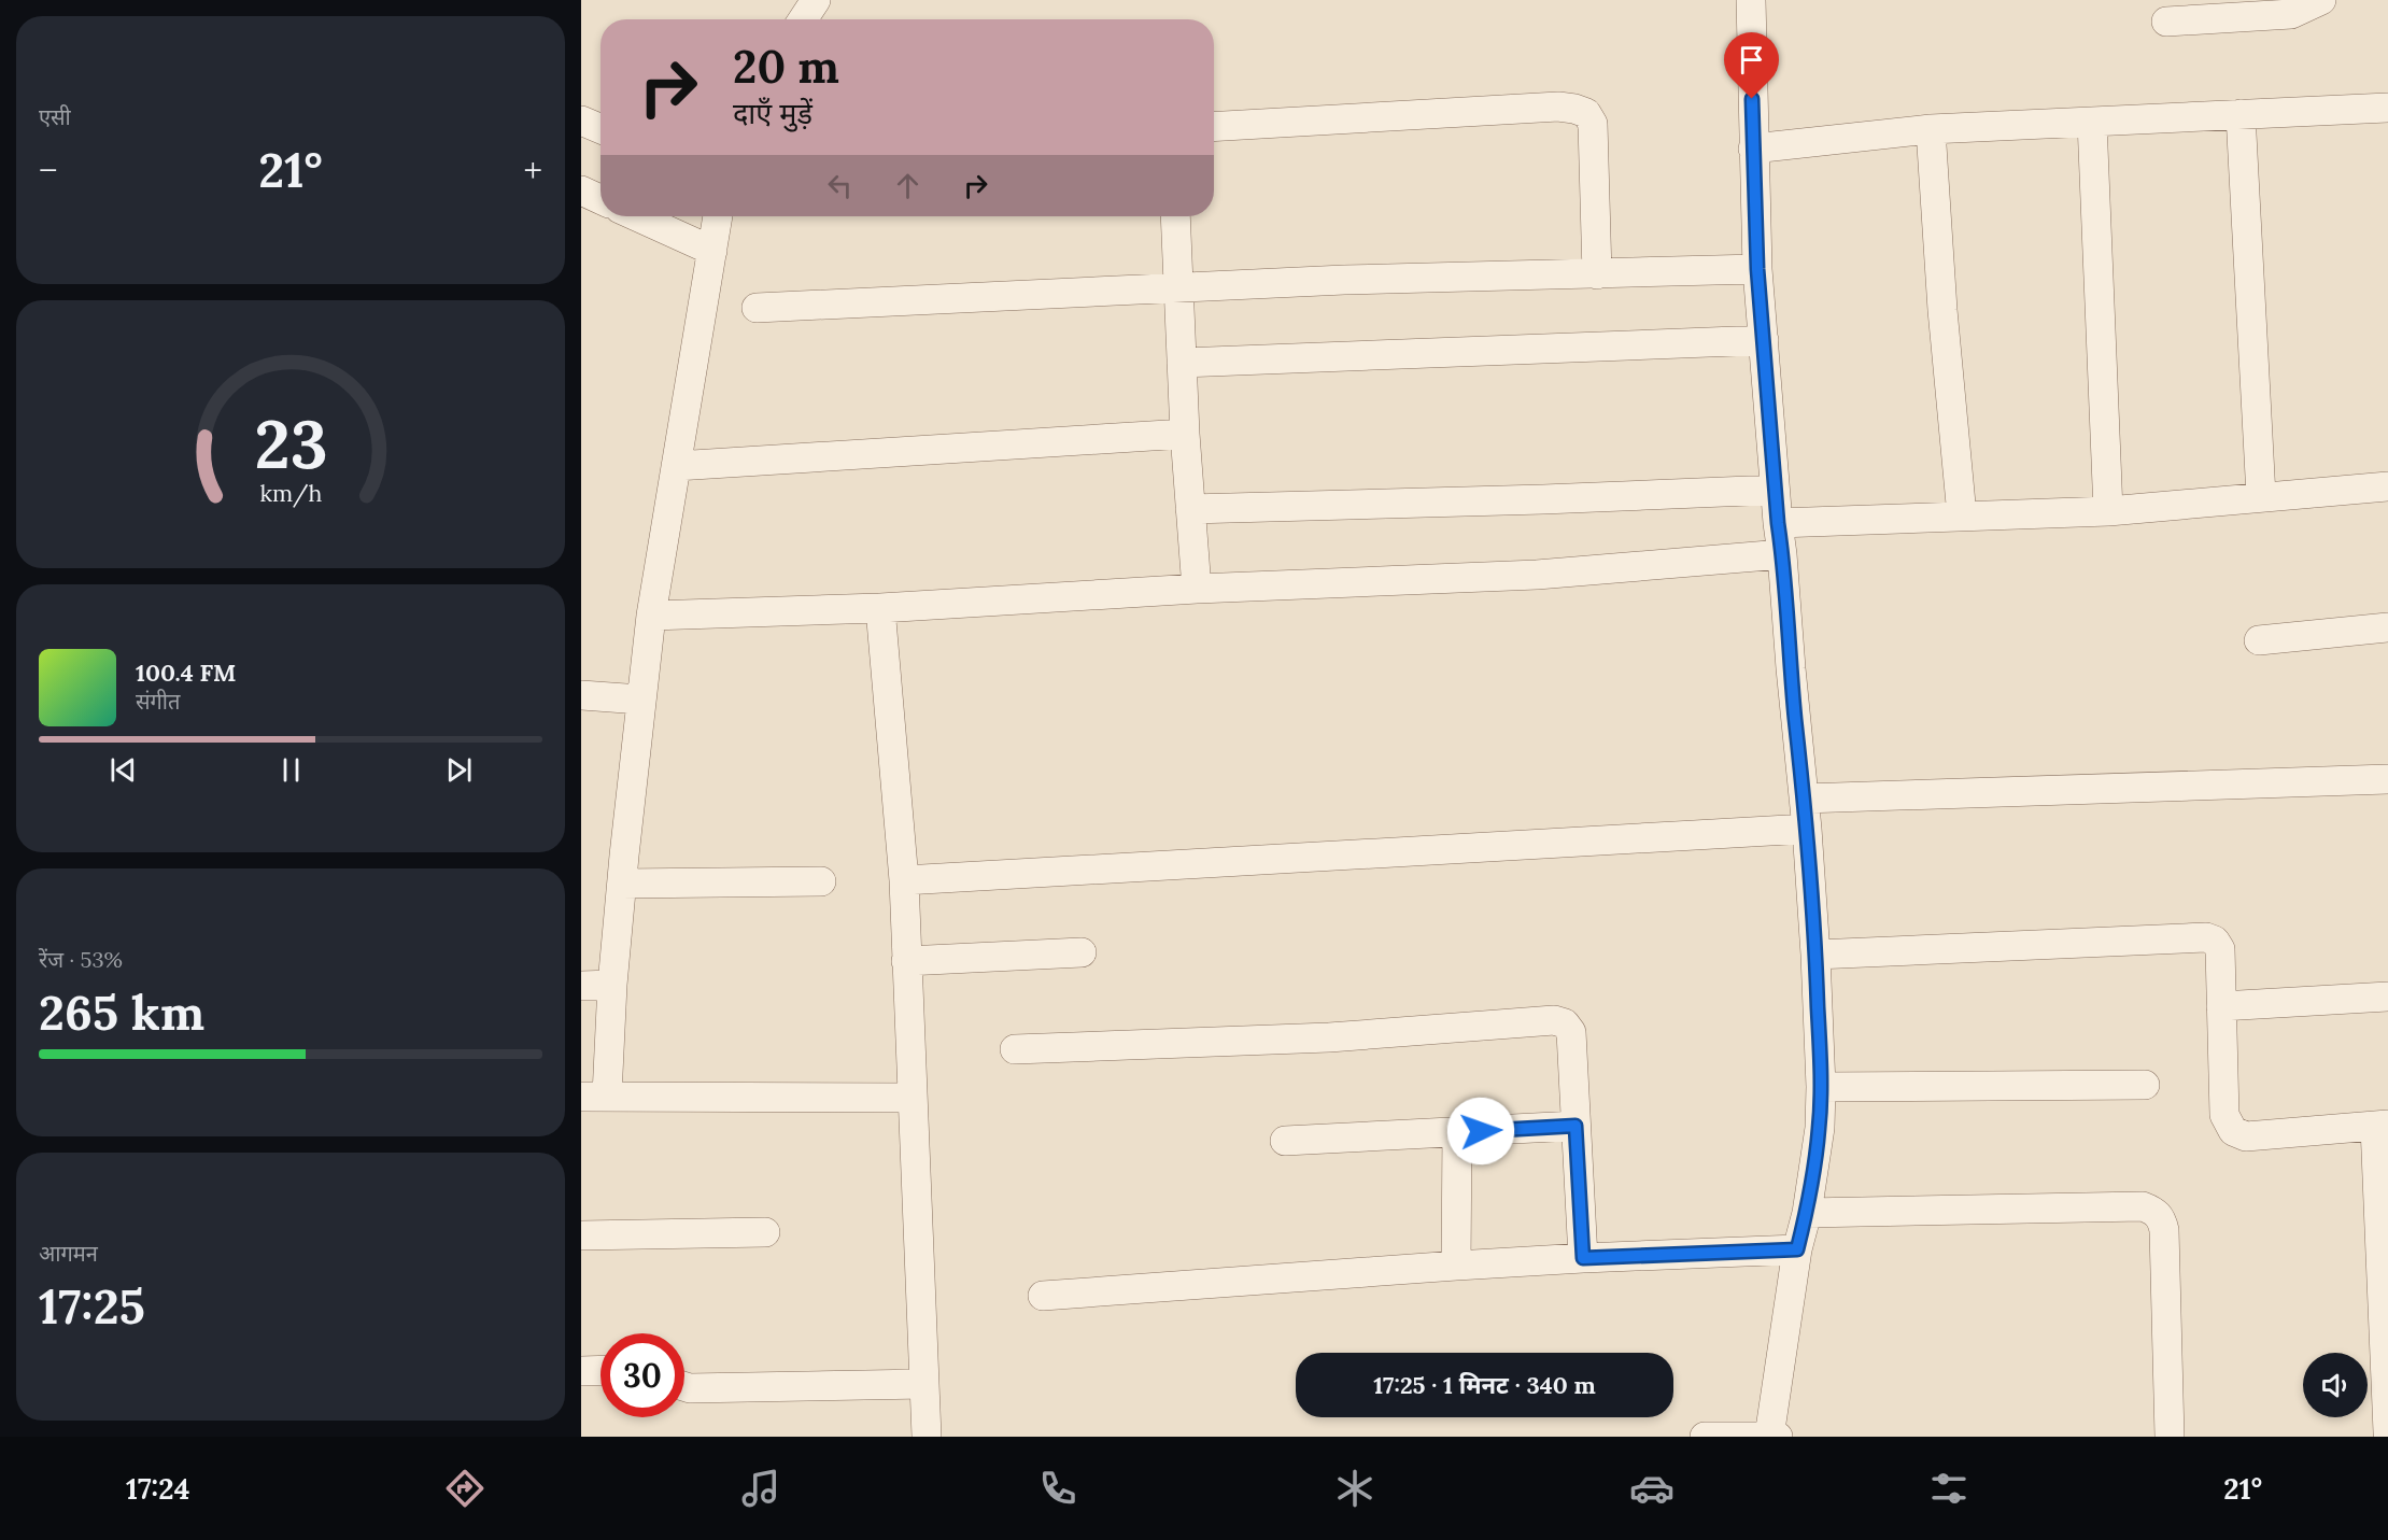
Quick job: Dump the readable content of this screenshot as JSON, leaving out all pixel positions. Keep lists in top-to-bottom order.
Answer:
{
  "page": {
    "tile": [
      "एसी",
      ["रेंज · 53%", "265 km"],
      ["आगमन", "17:25"]
    ],
    "turn": ["20 m", "दाएँ मुड़ें"],
    "heat": ["−", "21°", "+"],
    "song": ["100.4 FM", "संगीत"],
    "limit": "30",
    "trip": "17:25 · 1 मिनट · 340 m",
    "tabs": ["17:24", "21°"],
    "gauge": ["23", "km/h"]
  }
}
